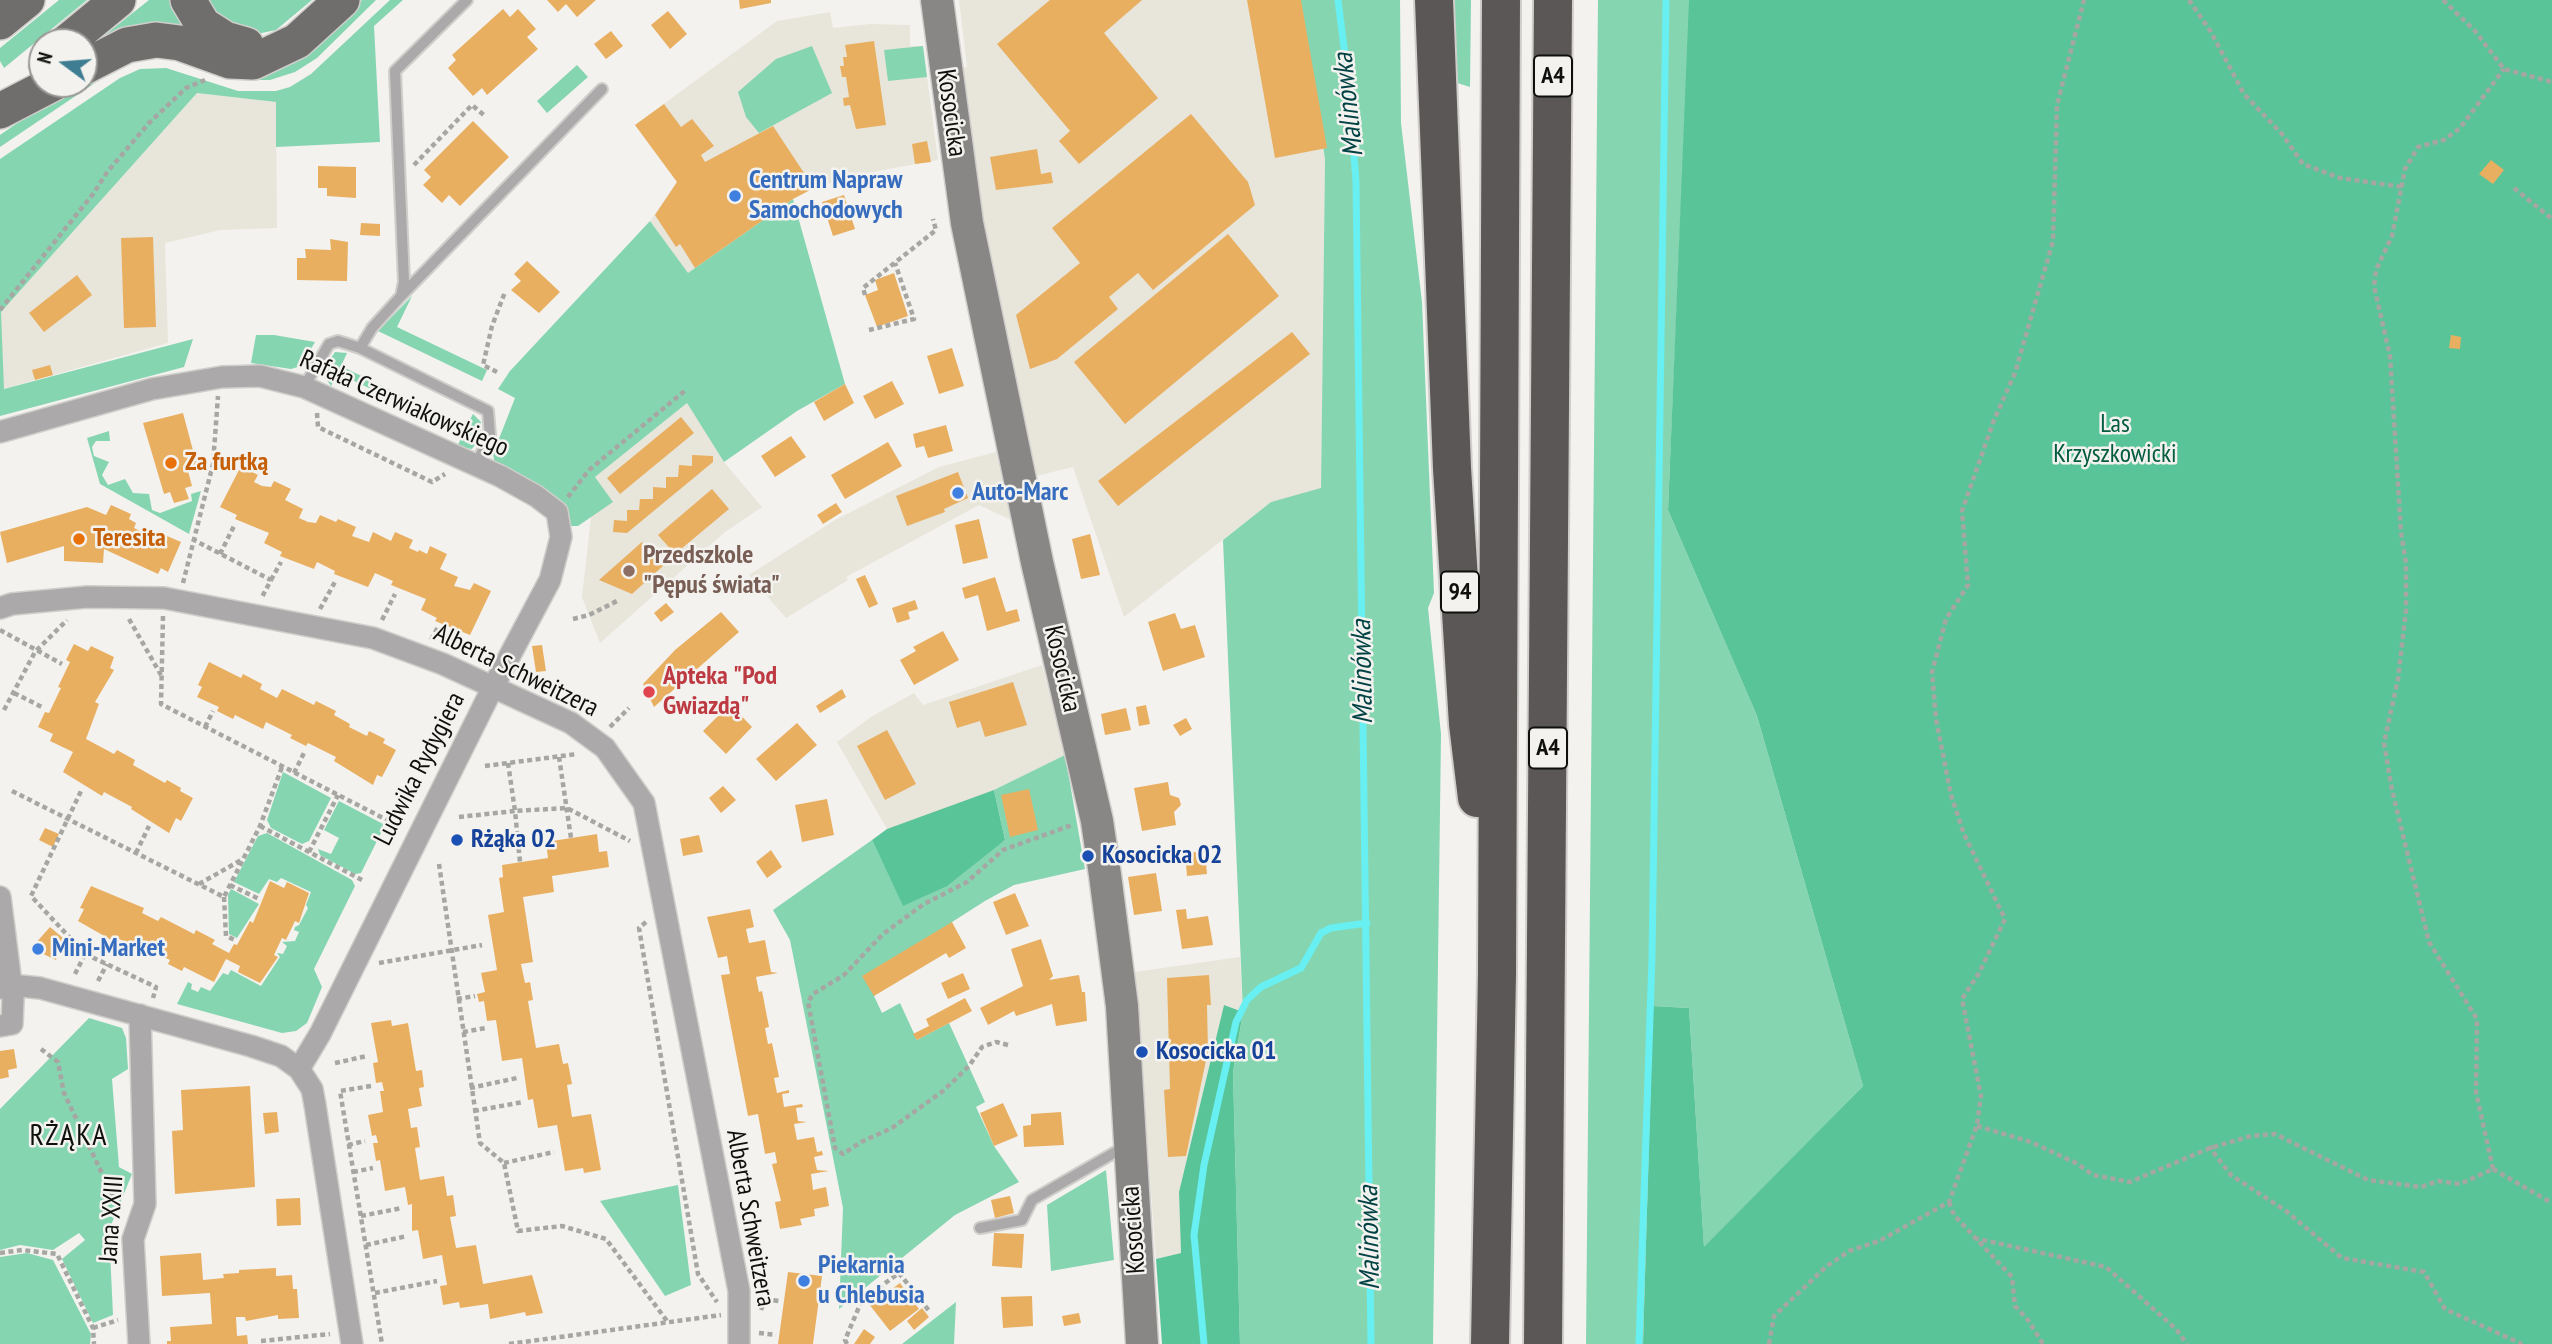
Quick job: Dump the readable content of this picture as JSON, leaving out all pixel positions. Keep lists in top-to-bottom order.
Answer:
{
  "streets": {
    "highway": ["A4", "94"],
    "street": [
      "Kosocicka",
      "Rafała Czerwiakowskiego",
      "Alberta Schweitzera",
      "Ludwika Rydygiera",
      "Jana XXIII"
    ]
  },
  "crossings": [
    ["A4", "94"],
    ["Rafała Czerwiakowskiego", "Ludwika Rydygiera"],
    ["Alberta Schweitzera", "Ludwika Rydygiera"]
  ],
  "districts": ["RŻĄKA"],
  "water": ["Malinówka"],
  "parks": ["Las Krzyszkowicki"],
  "places": [
    "Centrum Napraw Samochodowych",
    "Za furtką",
    "Auto-Marc",
    "Teresita",
    "Przedszkole \"Pępuś świata\"",
    "Apteka \"Pod Gwiazdą\"",
    "Rżąka 02",
    "Kosocicka 02",
    "Mini-Market",
    "Kosocicka 01",
    "Piekarnia u Chlebusia"
  ],
  "north": "left"
}
